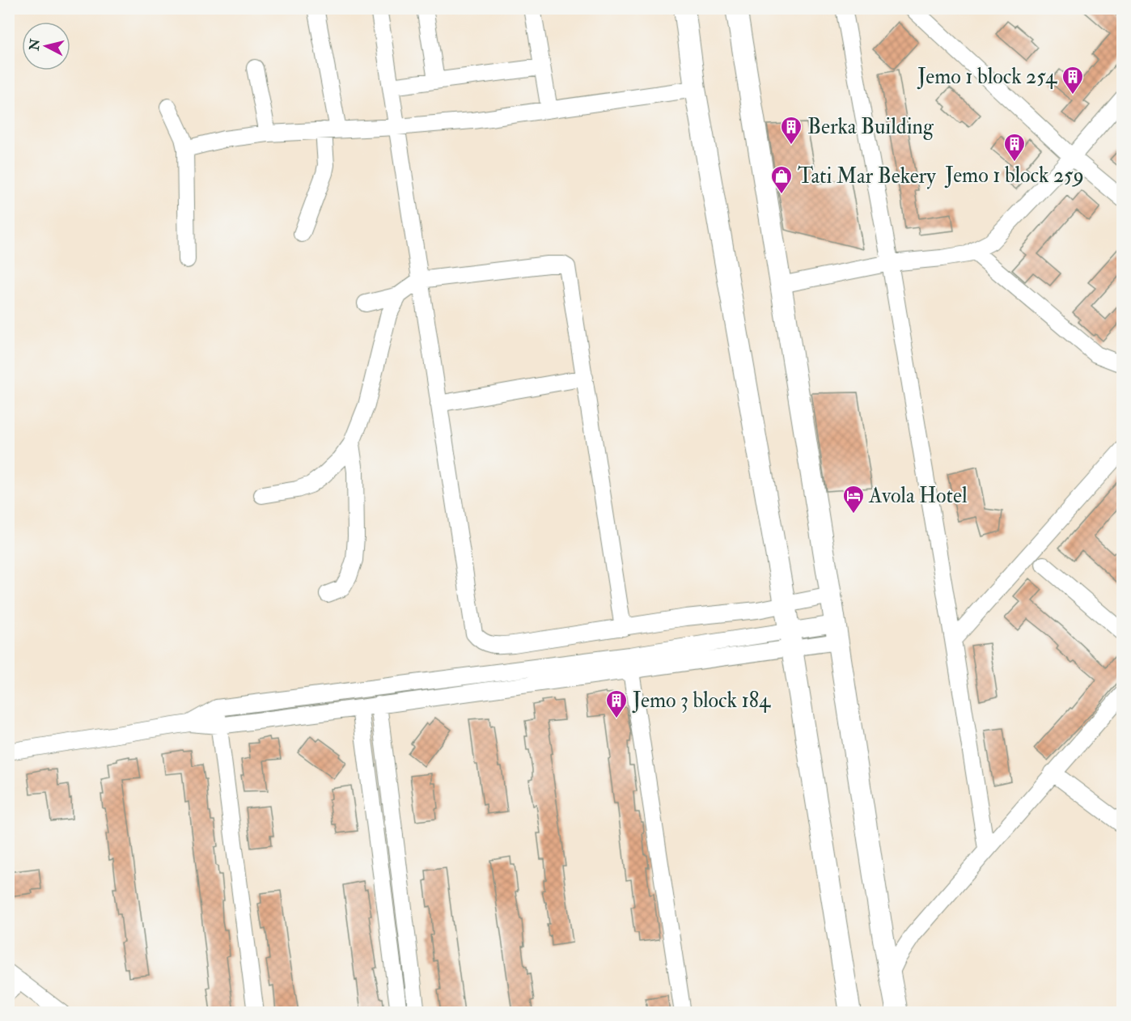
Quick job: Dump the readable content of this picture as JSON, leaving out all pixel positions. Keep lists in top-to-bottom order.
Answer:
{
  "places": {
    "building": [
      "Jemo 1 block 254",
      "Berka Building",
      "Jemo 1 block 259",
      "Jemo 3 block 184"
    ],
    "shop": ["Tati Mar Bekery"],
    "hotel": ["Avola Hotel"]
  },
  "north": "left"
}
